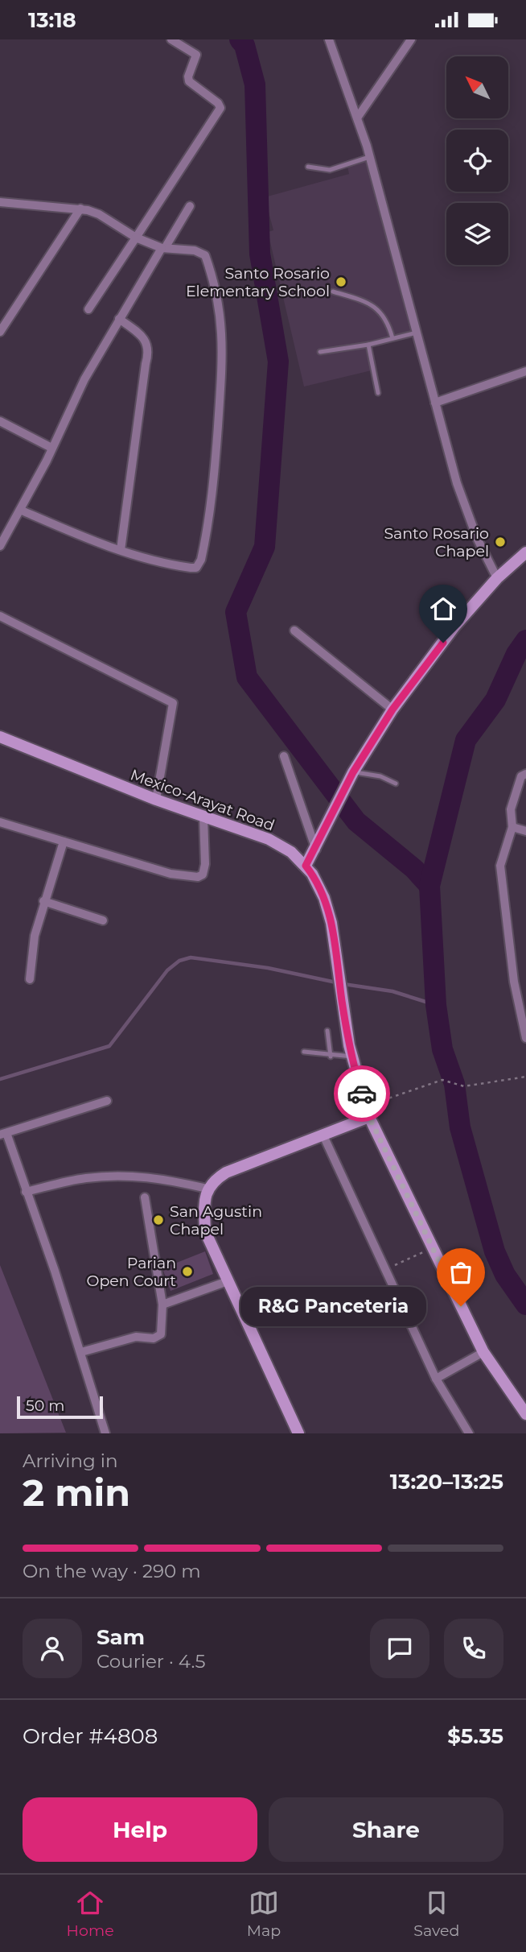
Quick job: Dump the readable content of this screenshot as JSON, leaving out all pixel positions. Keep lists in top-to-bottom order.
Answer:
{
  "streets": {
    "main road": ["Mexico-Arayat Road"]
  },
  "places": [
    "Santo Rosario Elementary School",
    "Santo Rosario Chapel",
    "San Agustin Chapel",
    "Parian Open Court",
    "R&G Panceteria"
  ],
  "scale_bar": "50 m",
  "north": "top left",
  "page": {
    "status": "13:18",
    "bubble": "R&G Panceteria",
    "scale": "50 m",
    "heading": ["2 min", "Arriving in", "13:20–13:25"],
    "panel": [
      "Sam",
      "Courier · 4.5",
      "Order #4808",
      "$5.35"
    ],
    "bar": "On the way · 290 m",
    "buttons": ["Help", "Share"],
    "tabs": ["Home", "Map", "Saved"]
  }
}
